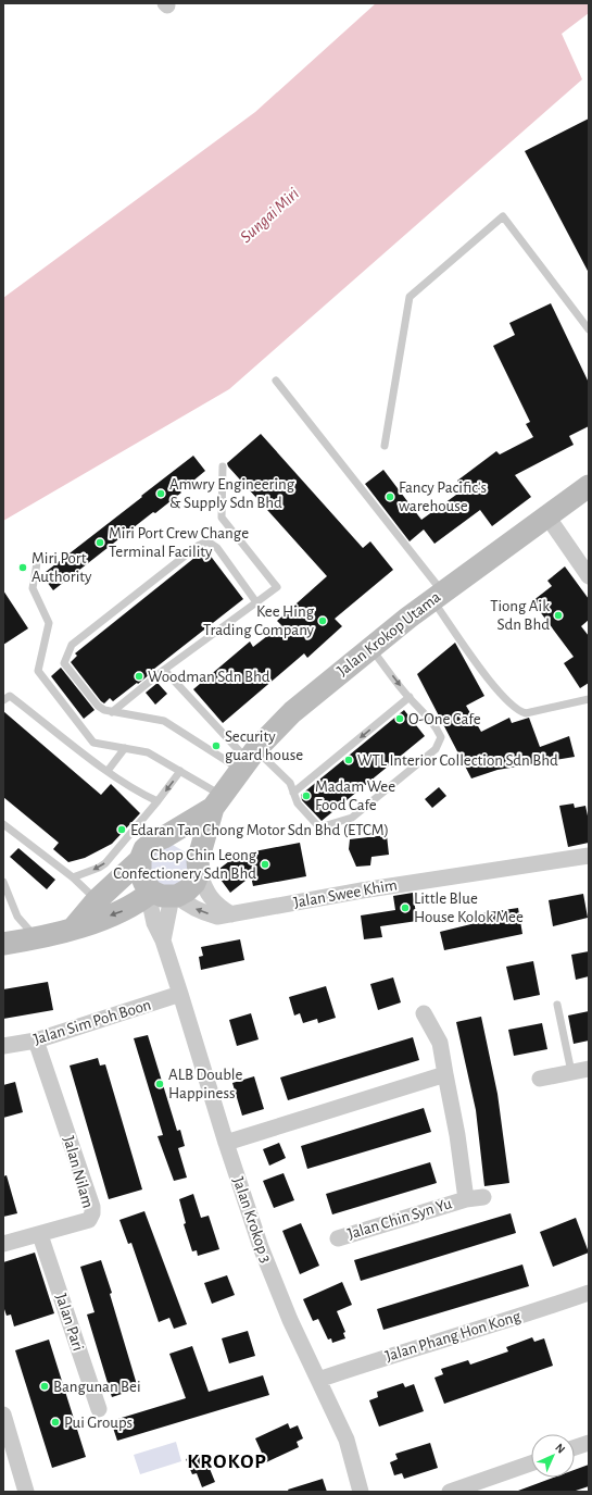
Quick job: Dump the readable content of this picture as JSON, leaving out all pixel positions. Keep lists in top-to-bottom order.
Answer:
{
  "streets": {
    "street": [
      "Jalan Krokop Utama",
      "Jalan Swee Khim",
      "Jalan Sim Poh Boon",
      "Jalan Nilam",
      "Jalan Chin Syn Yu",
      "Jalan Krokop 3",
      "Jalan Pari",
      "Jalan Phang Hon Kong"
    ]
  },
  "crossings": [
    ["Jalan Swee Khim", "Jalan Krokop 3"],
    ["Jalan Sim Poh Boon", "Jalan Nilam"],
    ["Jalan Sim Poh Boon", "Jalan Krokop 3"],
    ["Jalan Nilam", "Jalan Pari"],
    ["Jalan Krokop 3", "Jalan Phang Hon Kong"]
  ],
  "districts": ["KROKOP"],
  "water": ["Sungai Miri"],
  "places": [
    "Amwry Engineering & Supply Sdn Bhd",
    "Fancy Pacific's warehouse",
    "Miri Port Crew Change Terminal Facility",
    "Miri Port Authority",
    "Tiong Aik Sdn Bhd",
    "Kee Hing Trading Company",
    "Woodman Sdn Bhd",
    "O-One Cafe",
    "Security guard house",
    "WTL Interior Collection Sdn Bhd",
    "Madam Wee Food Cafe",
    "Edaran Tan Chong Motor Sdn Bhd (ETCM)",
    "Chop Chin Leong Confectionery Sdn Bhd",
    "Little Blue House Kolok Mee",
    "ALB Double Happiness",
    "Bangunan Bei",
    "Pui Groups"
  ],
  "north": "top right"
}
